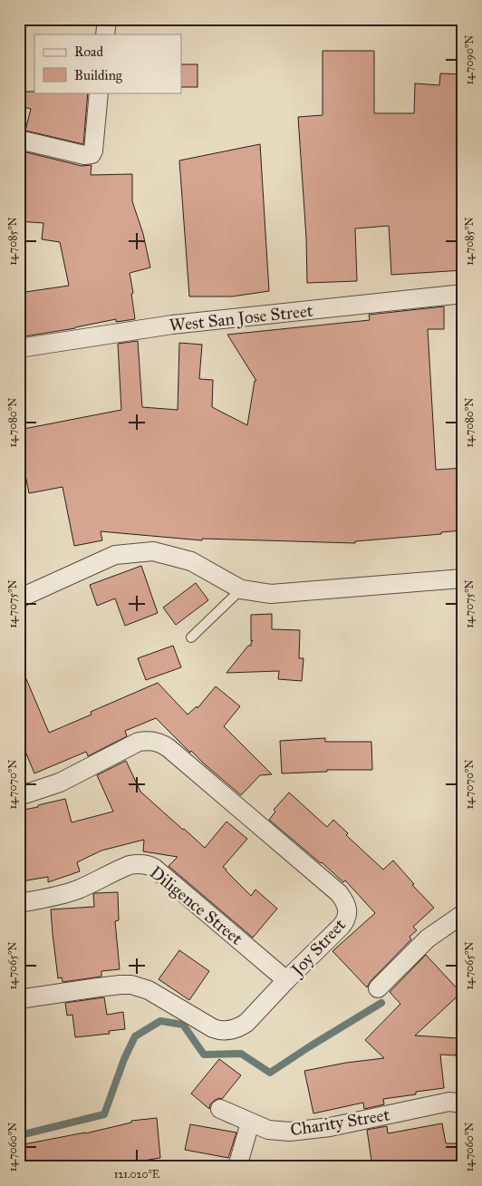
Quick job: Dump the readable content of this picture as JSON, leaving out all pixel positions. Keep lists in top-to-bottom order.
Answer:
{
  "streets": {
    "street": [
      "West San Jose Street",
      "Diligence Street",
      "Joy Street",
      "Charity Street"
    ]
  },
  "crossings": [
    ["Diligence Street", "Joy Street"]
  ],
  "legend": ["Road", "Building"],
  "coordinates": [
    "14.7090°N",
    "14.7085°N",
    "14.7080°N",
    "14.7075°N",
    "14.7070°N",
    "14.7065°N",
    "14.7060°N",
    "121.020°E"
  ]
}
